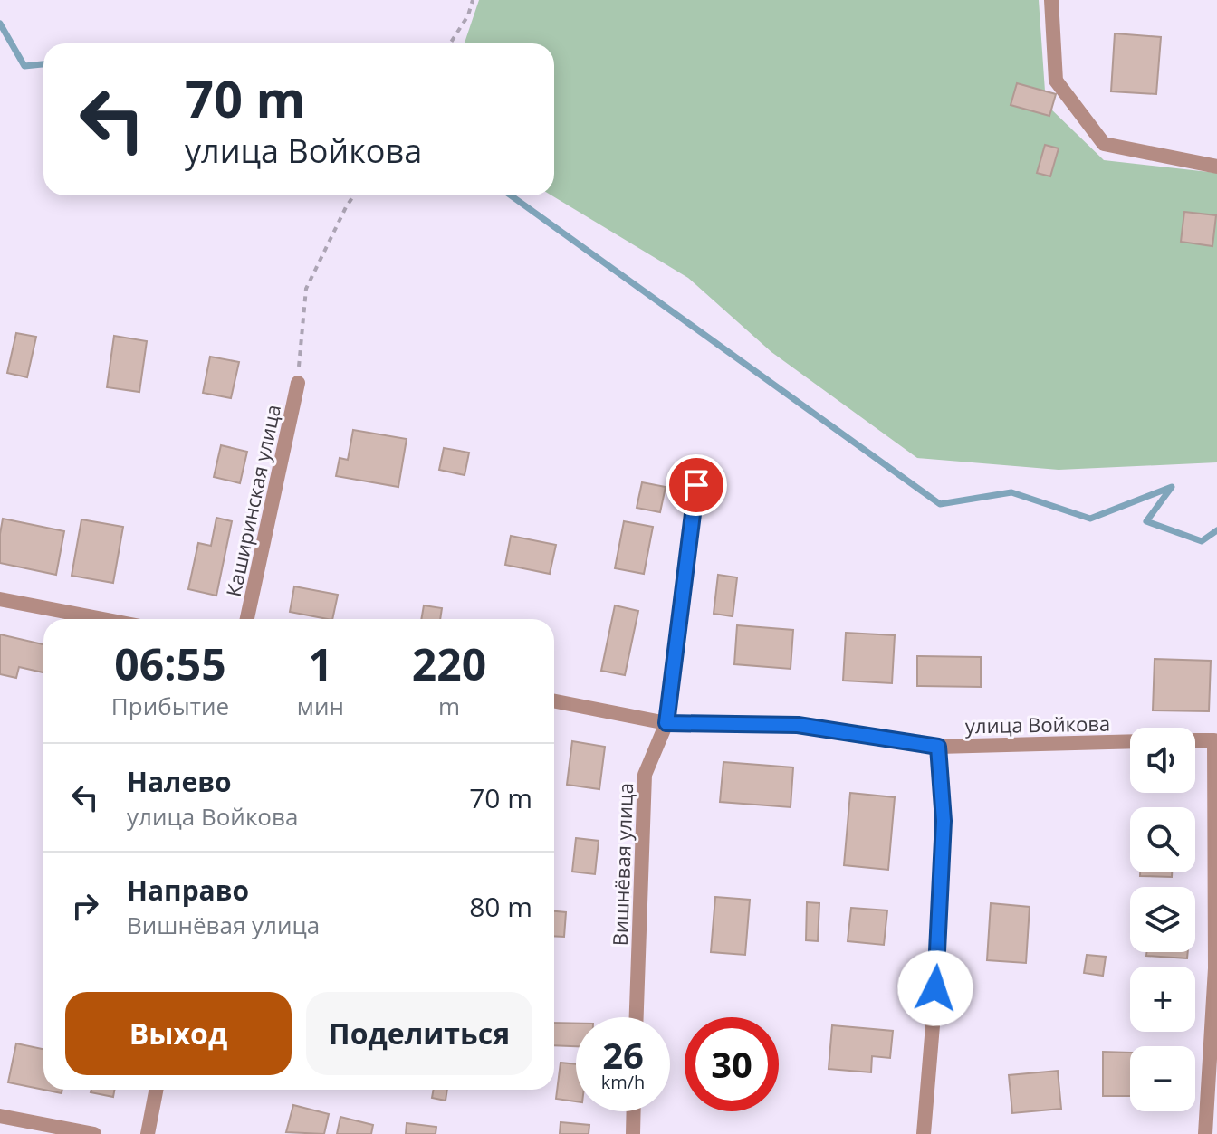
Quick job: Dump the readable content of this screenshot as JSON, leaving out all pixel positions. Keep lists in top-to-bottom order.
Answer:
{
  "streets": {
    "street": ["Каширинская улица", "улица Войкова", "Вишнёвая улица"]
  },
  "crossings": [
    ["улица Войкова", "Вишнёвая улица"]
  ],
  "page": {
    "turn": ["70 m", "улица Войкова"],
    "eta": [
      "06:55",
      "Прибытие",
      "1",
      "мин",
      "220",
      "m"
    ],
    "map_buttons": ["+", "−"],
    "list": [
      {
        "name": "Налево",
        "note": "улица Войкова",
        "value": "70 m"
      },
      {
        "name": "Направо",
        "note": "Вишнёвая улица",
        "value": "80 m"
      }
    ],
    "buttons": ["Выход", "Поделиться"],
    "speed": "26 km/h",
    "limit": "30"
  }
}
